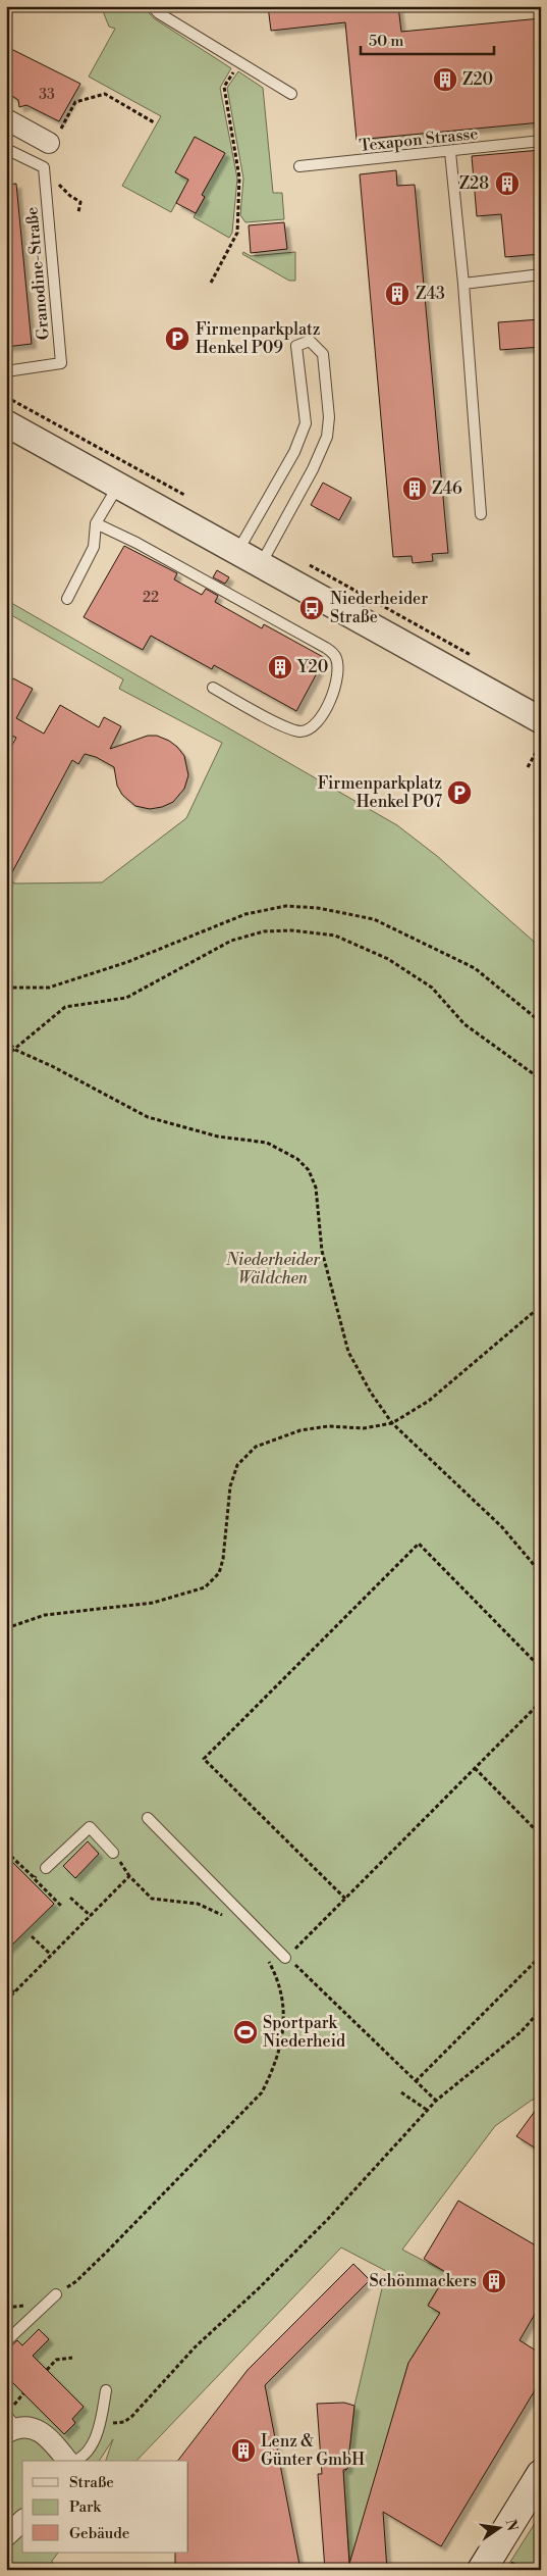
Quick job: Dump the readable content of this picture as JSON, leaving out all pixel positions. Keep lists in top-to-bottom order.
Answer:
{
  "streets": {
    "lane": ["Texapon Strasse", "Granodine-Straße"]
  },
  "parks": ["Niederheider Wäldchen"],
  "places": {
    "building": [
      "Z20",
      "Z28",
      "Z43",
      "Z46",
      "Y20",
      "Schönmackers",
      "Lenz & Günter GmbH"
    ],
    "parking": ["Firmenparkplatz Henkel P09", "Firmenparkplatz Henkel P07"],
    "bus stop": ["Niederheider Straße"],
    "sports": ["Sportpark Niederheid"]
  },
  "house_numbers": ["33", "22"],
  "legend": ["Straße", "Park", "Gebäude"],
  "scale_bar": "50 m",
  "north": "right"
}
